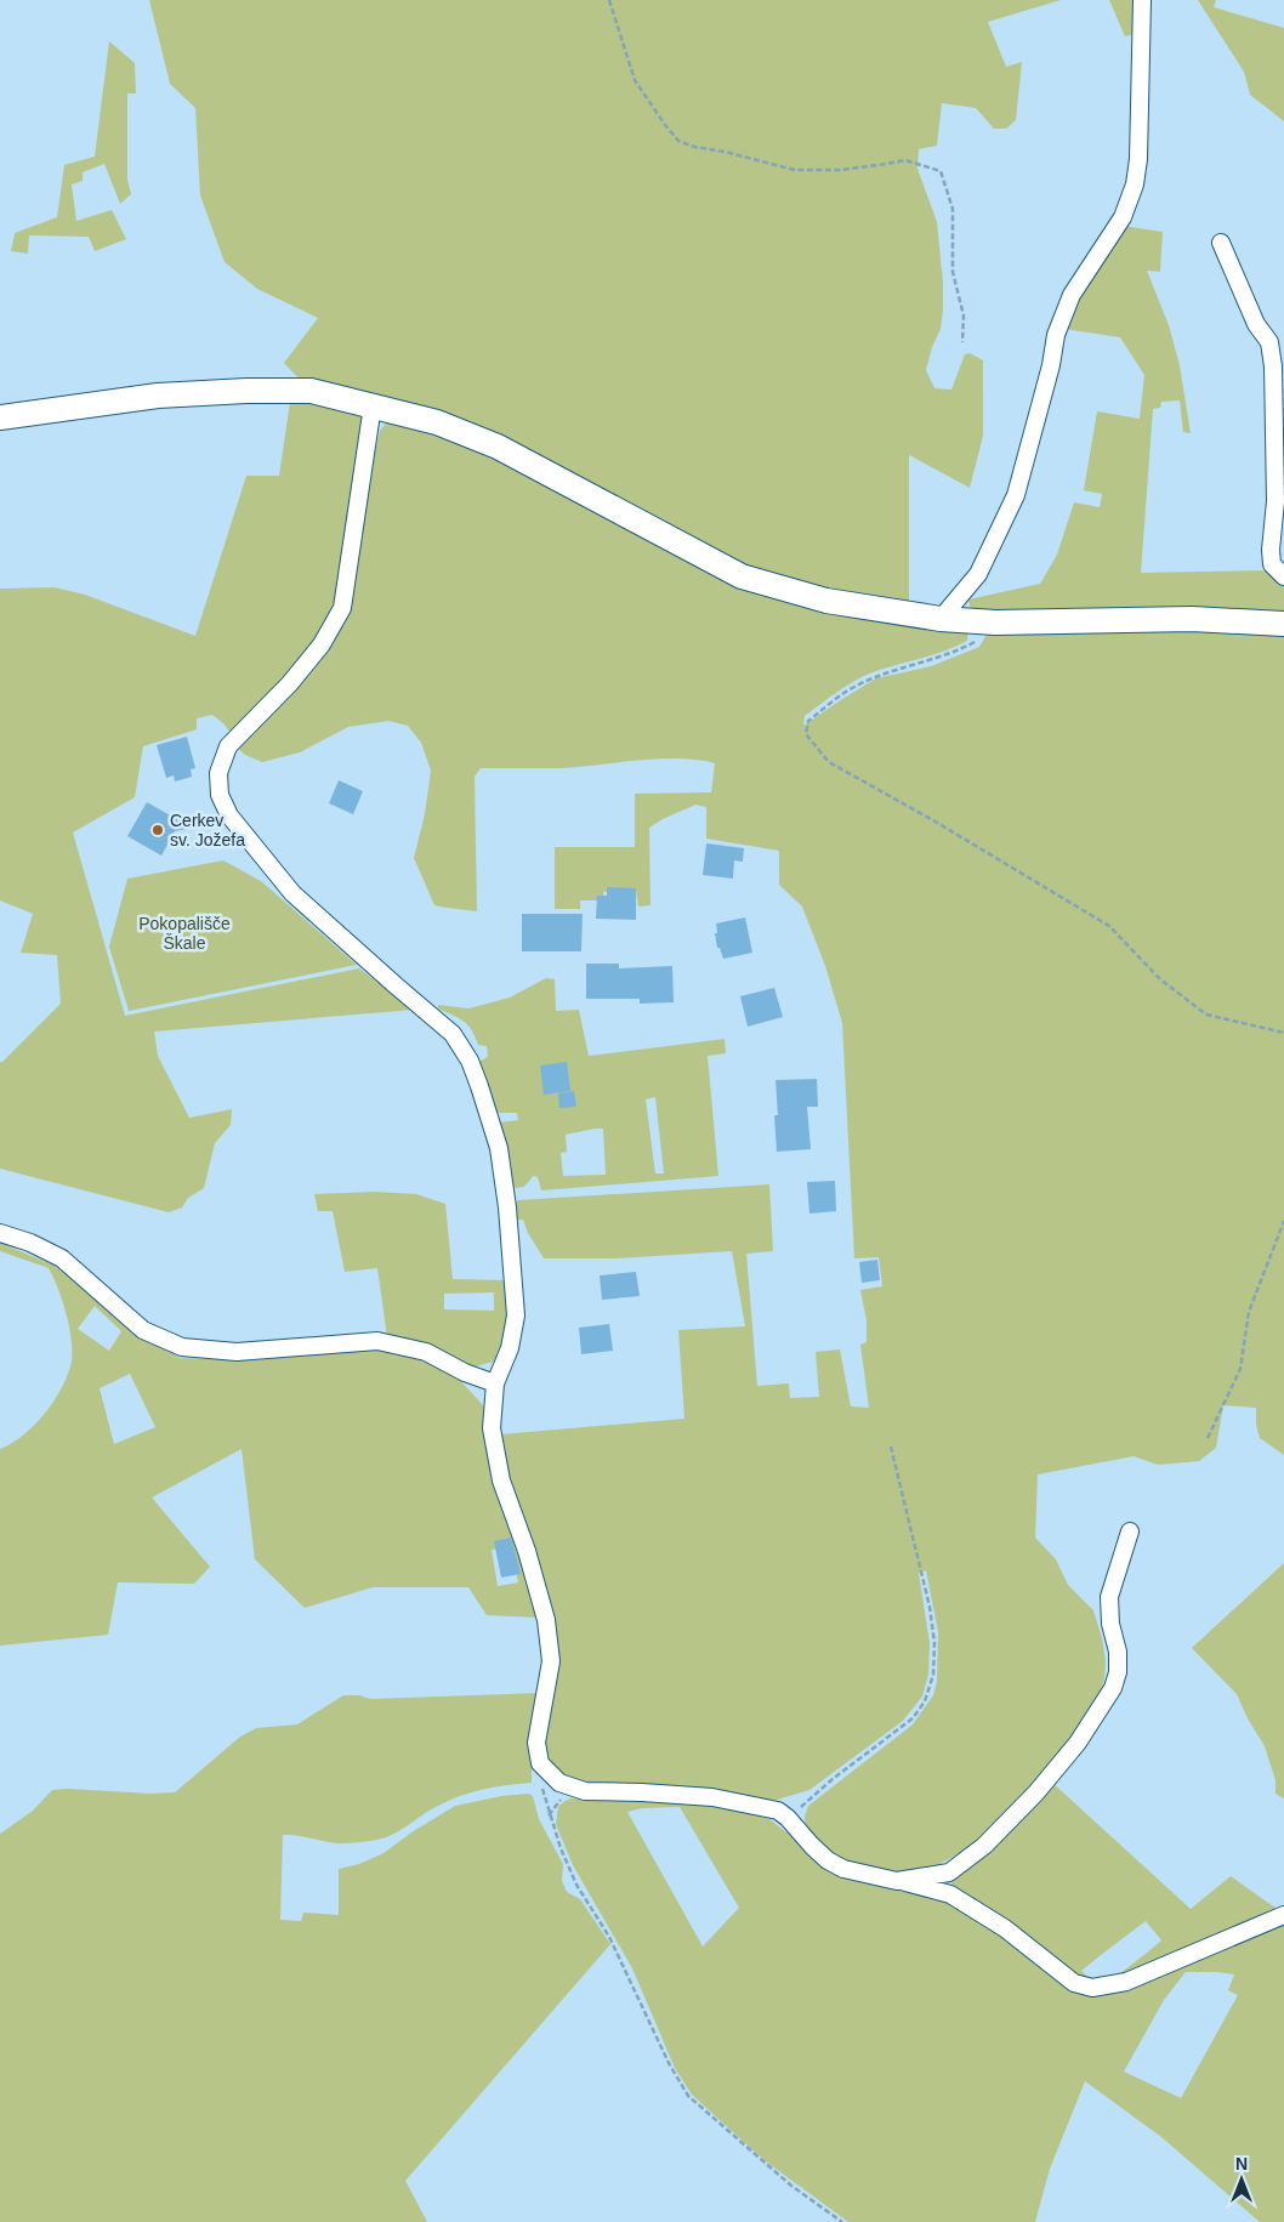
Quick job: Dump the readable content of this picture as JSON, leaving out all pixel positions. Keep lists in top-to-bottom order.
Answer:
{
  "parks": ["Pokopališče Škale"],
  "places": ["Cerkev sv. Jožefa"],
  "north": "top"
}
